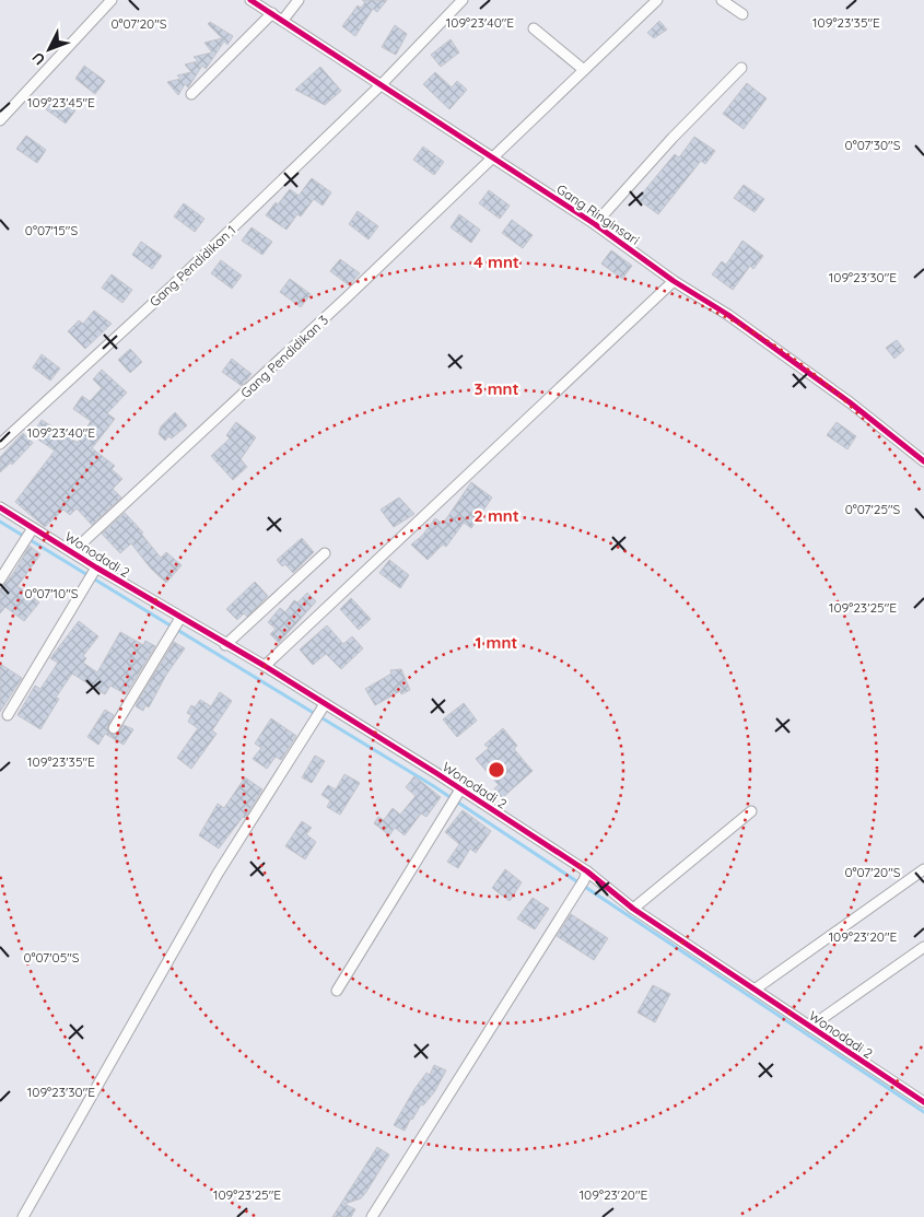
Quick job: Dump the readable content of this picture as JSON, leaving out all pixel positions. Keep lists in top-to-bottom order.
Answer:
{
  "streets": {
    "street": [
      "Gang Ringinsari",
      "Gang Pendidikan 1",
      "Gang Pendidikan 3",
      "Wonodadi 2"
    ]
  },
  "crossings": [
    ["Gang Ringinsari", "Gang Pendidikan 1"],
    ["Gang Ringinsari", "Gang Pendidikan 3"],
    ["Gang Pendidikan 3", "Wonodadi 2"]
  ],
  "north": "bottom left",
  "coordinates": [
    "109°23'40\"E",
    "109°23'35\"E",
    "0°07'20\"S",
    "109°23'45\"E",
    "0°07'30\"S",
    "0°07'15\"S",
    "109°23'30\"E",
    "0°07'25\"S",
    "0°07'10\"S",
    "109°23'25\"E",
    "109°23'20\"E",
    "0°07'05\"S"
  ],
  "rings": [
    "4 mnt",
    "3 mnt",
    "2 mnt",
    "1 mnt"
  ]
}
